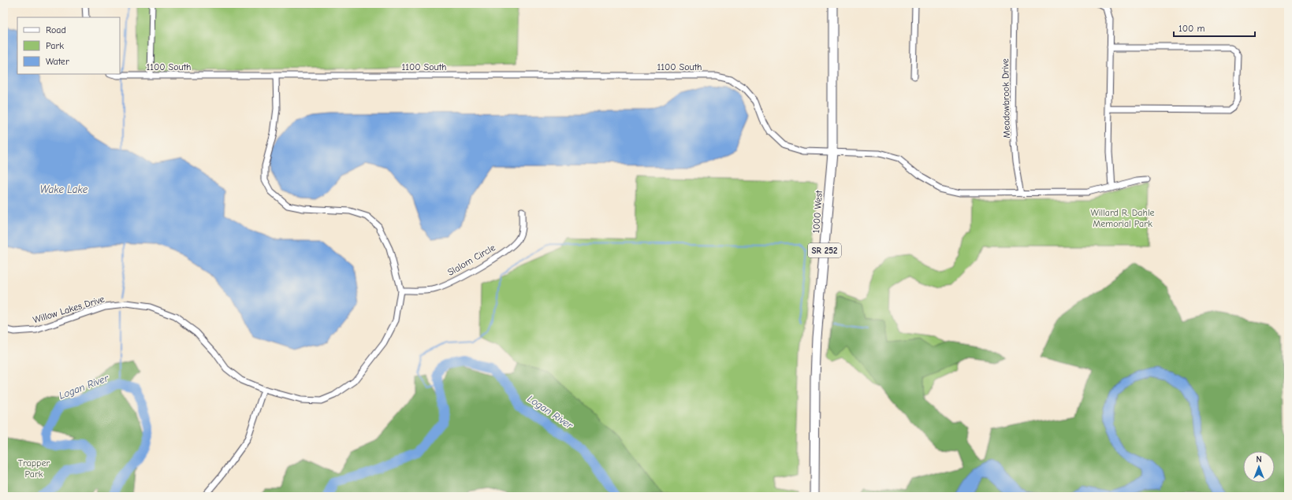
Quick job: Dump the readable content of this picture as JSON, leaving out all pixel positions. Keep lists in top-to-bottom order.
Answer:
{
  "streets": {
    "main road": ["1000 West", "SR 252"],
    "street": [
      "1100 South",
      "Meadowbrook Drive",
      "Slalom Circle",
      "Willow Lakes Drive"
    ]
  },
  "crossings": [
    ["1100 South", "1000 West"],
    ["1100 South", "Willow Lakes Drive"],
    ["Slalom Circle", "Willow Lakes Drive"]
  ],
  "water": ["Wake Lake", "Logan River"],
  "parks": ["Willard R. Dahle Memorial Park", "Trapper Park"],
  "legend": ["Road", "Park", "Water"],
  "scale_bar": "100 m",
  "north": "top"
}
